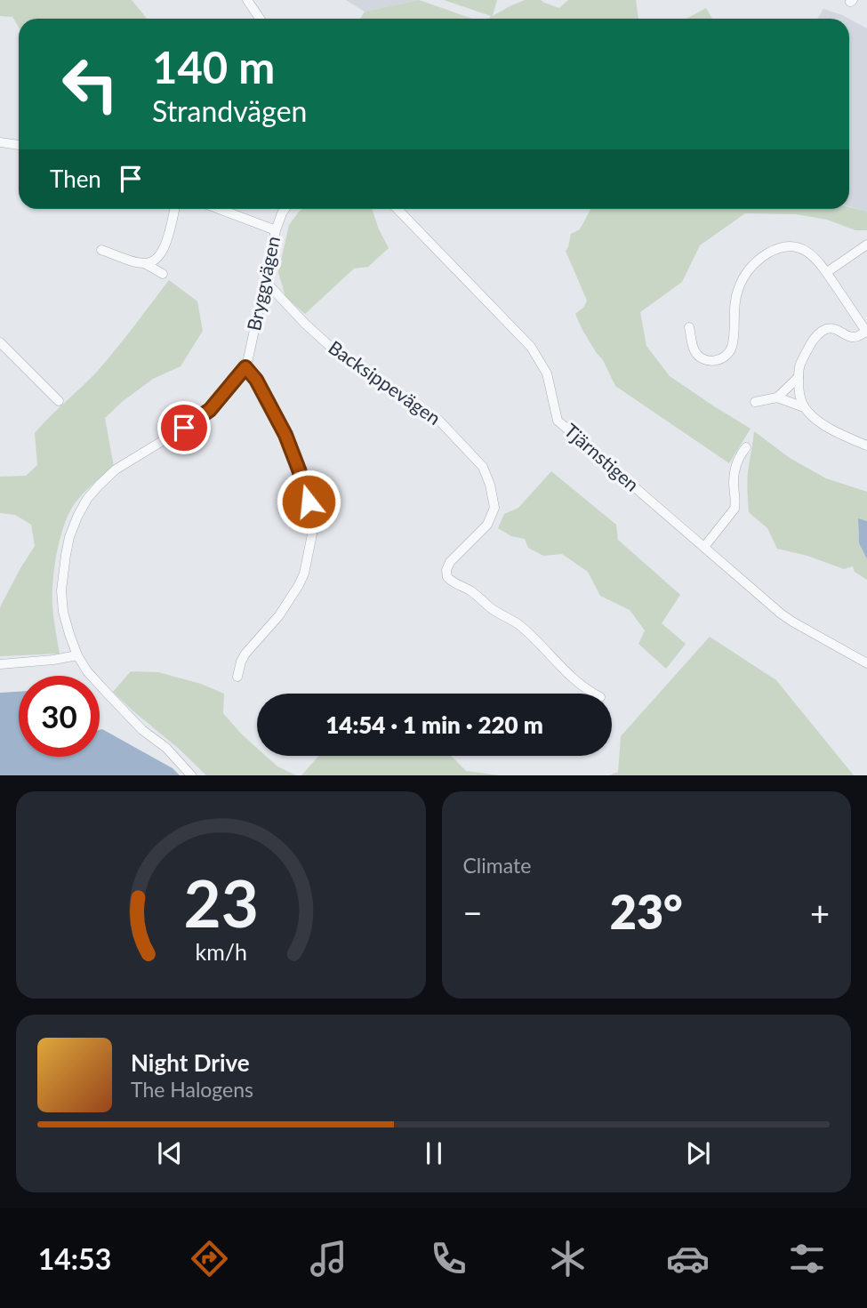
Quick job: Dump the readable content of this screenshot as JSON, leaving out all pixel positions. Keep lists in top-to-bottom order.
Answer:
{
  "streets": {
    "street": ["Bryggvägen", "Backsippevägen", "Tjärnstigen"]
  },
  "crossings": [
    ["Bryggvägen", "Backsippevägen"]
  ],
  "page": {
    "turn": ["140 m", "Strandvägen"],
    "then": "Then",
    "limit": "30",
    "trip": "14:54 · 1 min · 220 m",
    "tile": "Climate",
    "heat": ["−", "23°", "+"],
    "song": ["Night Drive", "The Halogens"],
    "tabs": "14:53",
    "gauge": ["23", "km/h"]
  }
}
